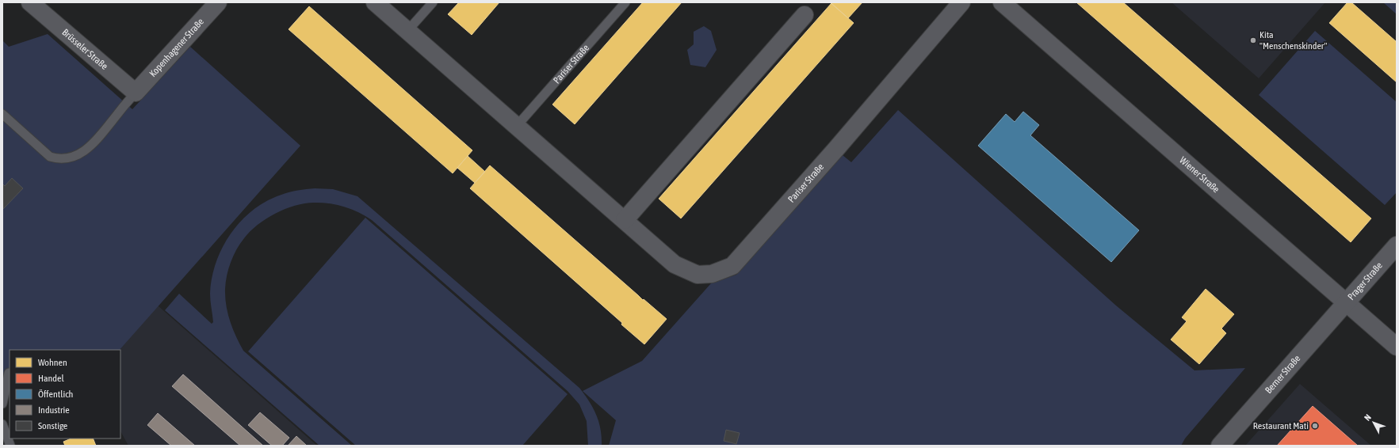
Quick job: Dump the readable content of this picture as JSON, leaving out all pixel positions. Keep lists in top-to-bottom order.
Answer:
{
  "streets": {
    "street": [
      "Kopenhagener Straße",
      "Brüsseler Straße",
      "Pariser Straße",
      "Wiener Straße",
      "Prager Straße",
      "Berner Straße"
    ]
  },
  "crossings": [
    ["Kopenhagener Straße", "Brüsseler Straße"],
    ["Wiener Straße", "Prager Straße"],
    ["Wiener Straße", "Berner Straße"],
    ["Prager Straße", "Berner Straße"]
  ],
  "places": ["Kita \"Menschenskinder\"", "Restaurant Mati"],
  "legend": [
    "Wohnen",
    "Handel",
    "Öffentlich",
    "Industrie",
    "Sonstige"
  ],
  "north": "top left"
}
